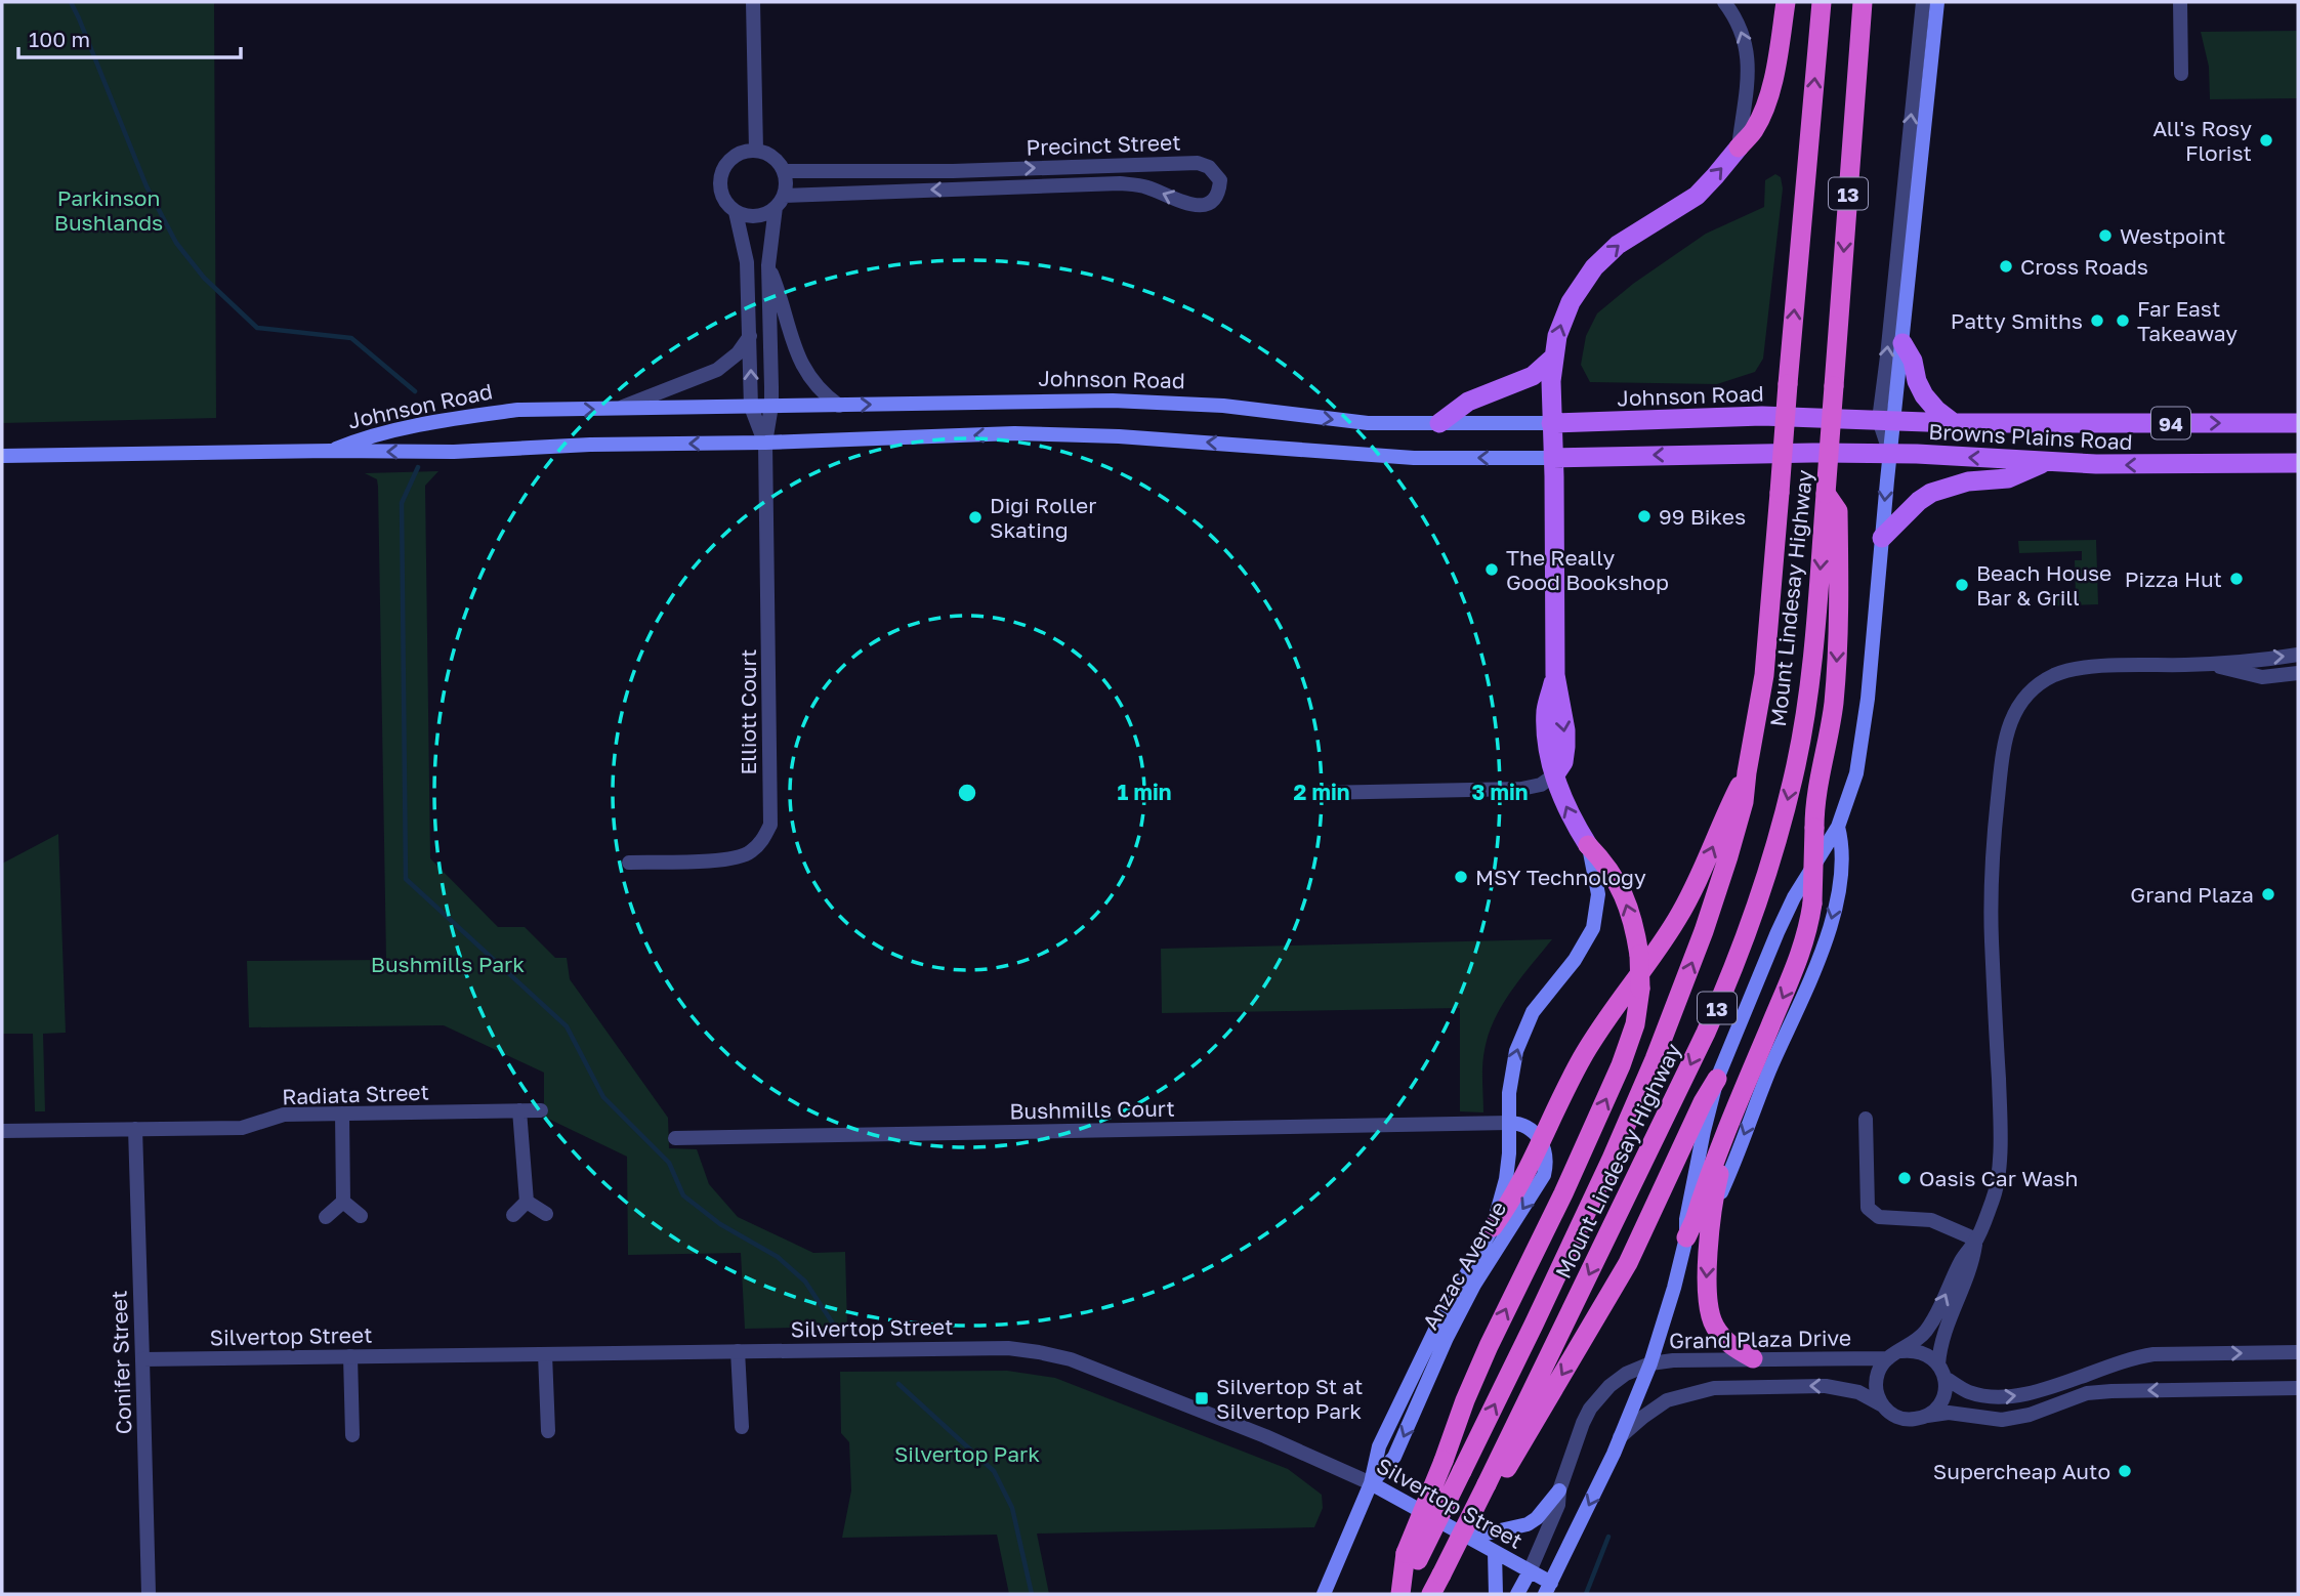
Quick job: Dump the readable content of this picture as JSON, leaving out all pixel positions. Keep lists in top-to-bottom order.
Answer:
{
  "streets": {
    "highway": ["13", "Mount Lindesay Highway"],
    "main road": [
      "Johnson Road",
      "94",
      "Browns Plains Road",
      "Anzac Avenue",
      "Silvertop Street"
    ],
    "street": [
      "Precinct Street",
      "Elliott Court",
      "Radiata Street",
      "Bushmills Court",
      "Grand Plaza Drive",
      "Conifer Street"
    ]
  },
  "crossings": [
    ["Johnson Road", "Browns Plains Road"],
    ["Johnson Road", "Elliott Court"],
    ["Johnson Road", "Anzac Avenue"],
    ["Radiata Street", "Conifer Street"],
    ["Bushmills Court", "Anzac Avenue"],
    ["Anzac Avenue", "Silvertop Street"],
    ["Silvertop Street", "Conifer Street"]
  ],
  "parks": ["Parkinson Bushlands", "Bushmills Park", "Silvertop Park"],
  "places": {
    "other": [
      "All's Rosy Florist",
      "Westpoint",
      "Cross Roads",
      "Patty Smiths",
      "Far East Takeaway",
      "99 Bikes",
      "Digi Roller Skating",
      "The Really Good Bookshop",
      "Pizza Hut",
      "Beach House Bar & Grill",
      "MSY Technology",
      "Grand Plaza",
      "Oasis Car Wash",
      "Supercheap Auto"
    ],
    "transit": ["Silvertop St at Silvertop Park"]
  },
  "scale_bar": "100 m",
  "rings": ["1 min", "2 min", "3 min"]
}
